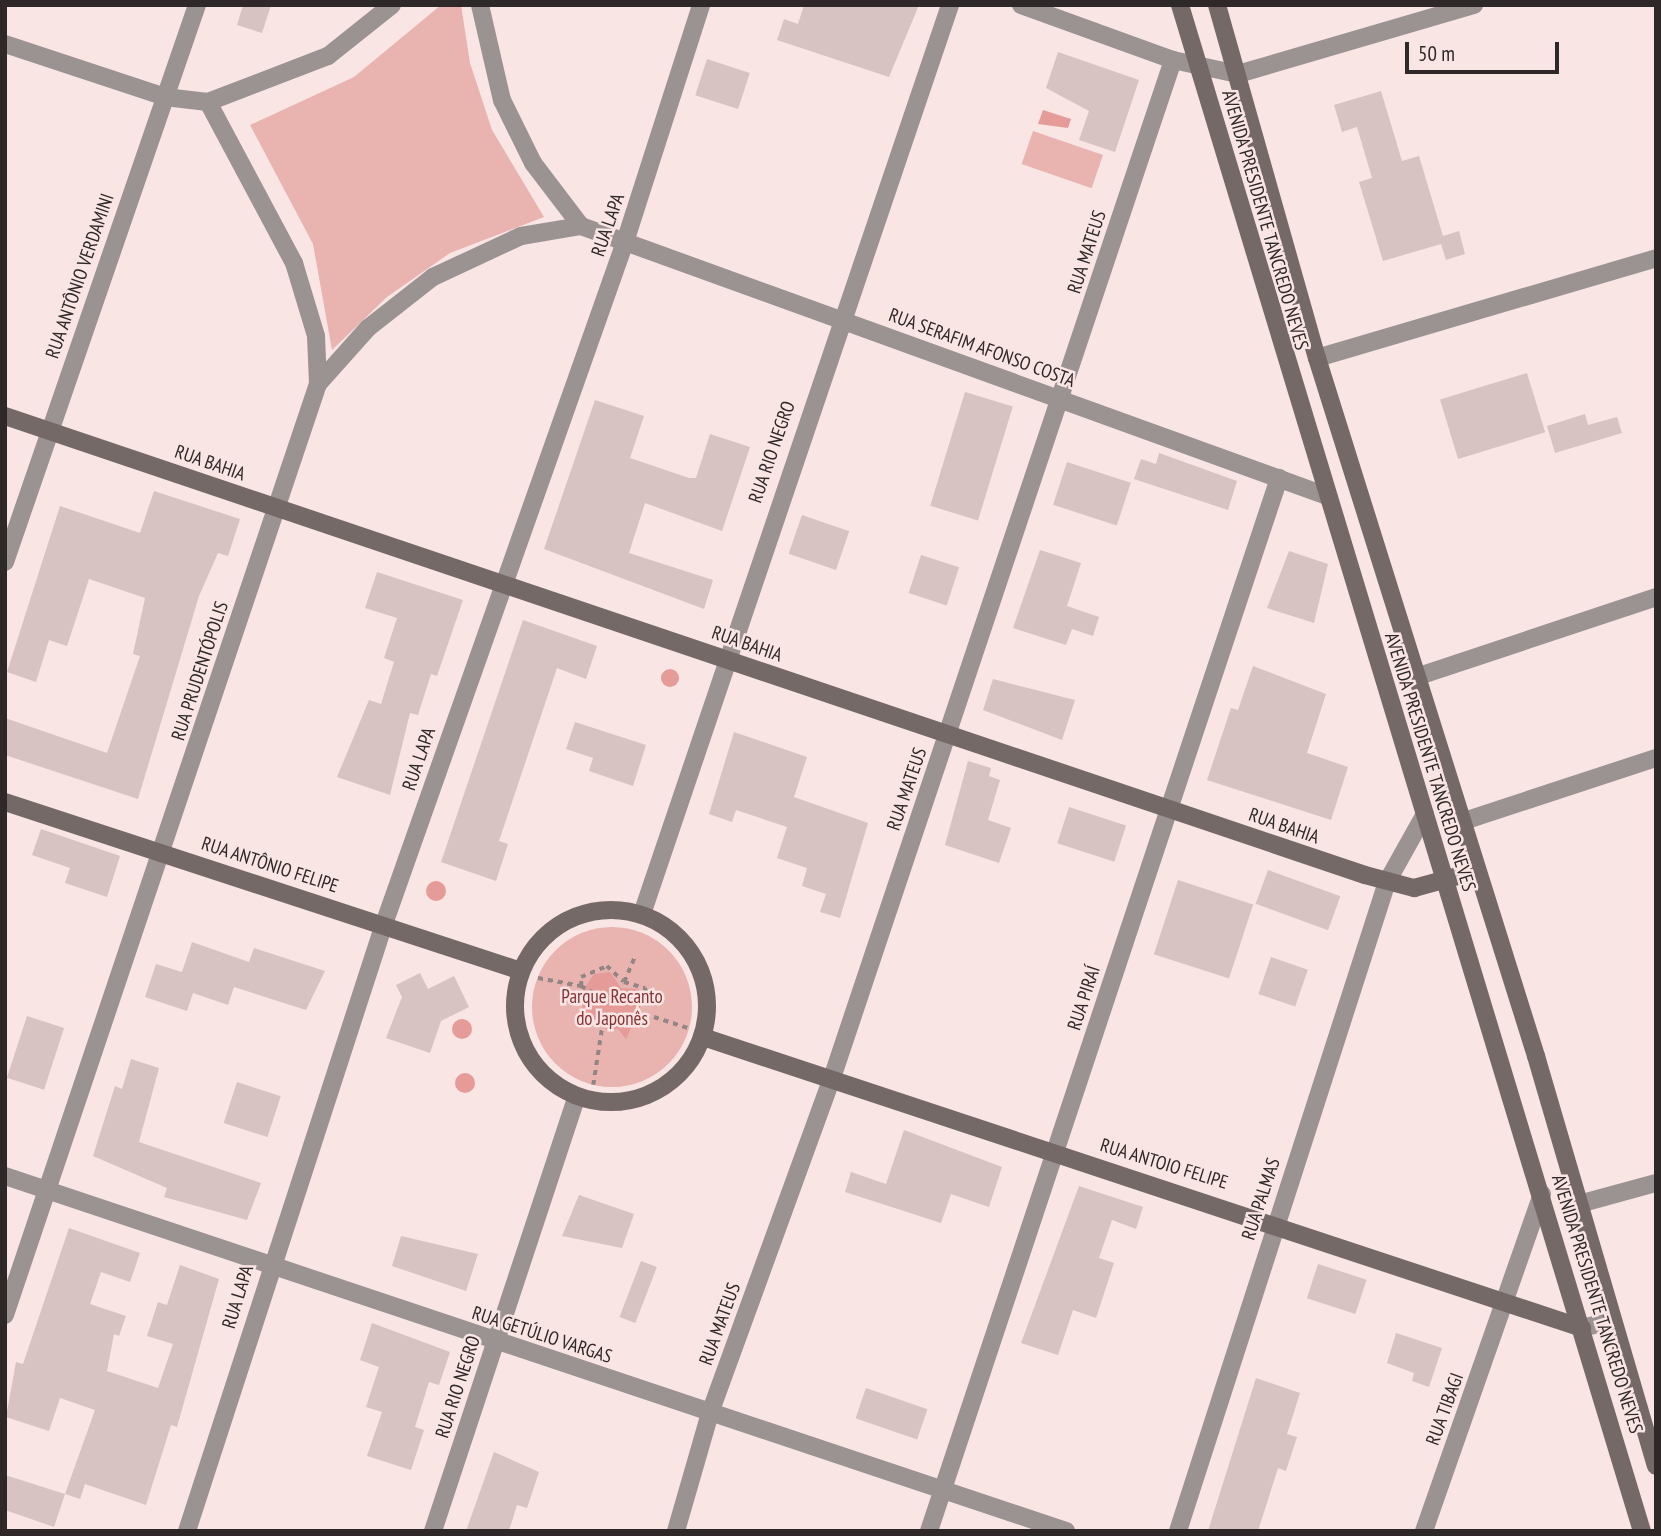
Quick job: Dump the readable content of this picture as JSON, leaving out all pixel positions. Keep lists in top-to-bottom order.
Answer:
{
  "streets": {
    "street": [
      "AVENIDA PRESIDENTE TANCREDO NEVES",
      "RUA LAPA",
      "RUA MATEUS",
      "RUA ANTÔNIO VERDAMINI",
      "RUA SERAFIM AFONSO COSTA",
      "RUA RIO NEGRO",
      "RUA BAHIA",
      "RUA PRUDENTÓPOLIS",
      "RUA ANTÔNIO FELIPE",
      "RUA PIRAÍ",
      "RUA ANTOIO FELIPE",
      "RUA PALMAS",
      "RUA GETÚLIO VARGAS",
      "RUA TIBAGI"
    ]
  },
  "crossings": [
    ["AVENIDA PRESIDENTE TANCREDO NEVES", "RUA SERAFIM AFONSO COSTA"],
    ["AVENIDA PRESIDENTE TANCREDO NEVES", "RUA BAHIA"],
    ["AVENIDA PRESIDENTE TANCREDO NEVES", "RUA ANTOIO FELIPE"],
    ["AVENIDA PRESIDENTE TANCREDO NEVES", "RUA PALMAS"],
    ["AVENIDA PRESIDENTE TANCREDO NEVES", "RUA TIBAGI"],
    ["RUA LAPA", "RUA SERAFIM AFONSO COSTA"],
    ["RUA LAPA", "RUA BAHIA"],
    ["RUA LAPA", "RUA PRUDENTÓPOLIS"],
    ["RUA LAPA", "RUA ANTÔNIO FELIPE"],
    ["RUA LAPA", "RUA GETÚLIO VARGAS"],
    ["RUA MATEUS", "RUA SERAFIM AFONSO COSTA"],
    ["RUA MATEUS", "RUA BAHIA"],
    ["RUA MATEUS", "RUA ANTOIO FELIPE"],
    ["RUA MATEUS", "RUA GETÚLIO VARGAS"],
    ["RUA ANTÔNIO VERDAMINI", "RUA BAHIA"],
    ["RUA SERAFIM AFONSO COSTA", "RUA RIO NEGRO"],
    ["RUA SERAFIM AFONSO COSTA", "RUA PRUDENTÓPOLIS"],
    ["RUA SERAFIM AFONSO COSTA", "RUA PIRAÍ"],
    ["RUA RIO NEGRO", "RUA BAHIA"],
    ["RUA RIO NEGRO", "RUA ANTÔNIO FELIPE"],
    ["RUA RIO NEGRO", "RUA ANTOIO FELIPE"],
    ["RUA RIO NEGRO", "RUA GETÚLIO VARGAS"],
    ["RUA BAHIA", "RUA PRUDENTÓPOLIS"],
    ["RUA BAHIA", "RUA PIRAÍ"],
    ["RUA BAHIA", "RUA PALMAS"],
    ["RUA PRUDENTÓPOLIS", "RUA ANTÔNIO FELIPE"],
    ["RUA PRUDENTÓPOLIS", "RUA GETÚLIO VARGAS"],
    ["RUA ANTÔNIO FELIPE", "RUA ANTOIO FELIPE"],
    ["RUA PIRAÍ", "RUA ANTOIO FELIPE"],
    ["RUA PIRAÍ", "RUA GETÚLIO VARGAS"],
    ["RUA ANTOIO FELIPE", "RUA PALMAS"],
    ["RUA ANTOIO FELIPE", "RUA TIBAGI"]
  ],
  "parks": ["Parque Recanto do Japonês"],
  "scale_bar": "50 m"
}
